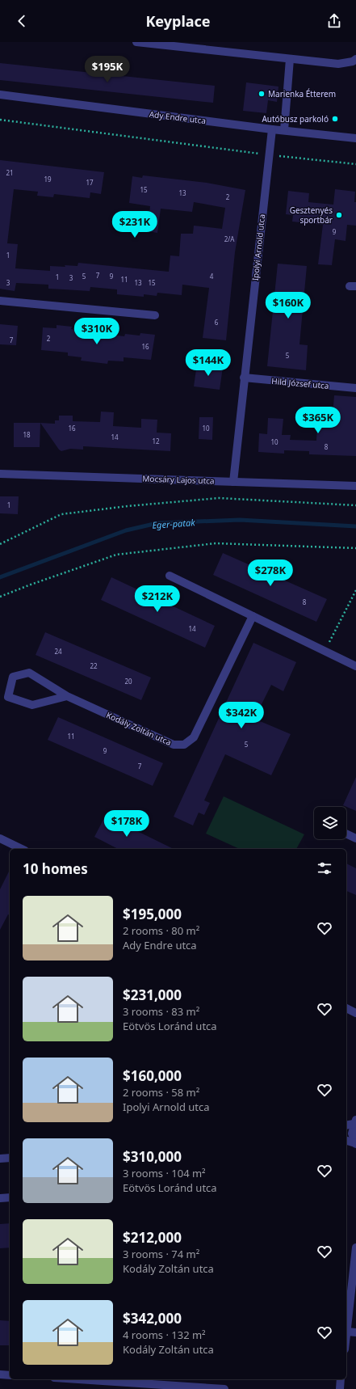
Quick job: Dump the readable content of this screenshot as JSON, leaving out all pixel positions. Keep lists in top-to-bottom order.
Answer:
{
  "streets": {
    "street": [
      "Ady Endre utca",
      "Ipolyi Arnold utca",
      "Hild József utca",
      "Mocsáry Lajos utca",
      "Kodály Zoltán utca"
    ]
  },
  "crossings": [
    ["Ady Endre utca", "Ipolyi Arnold utca"],
    ["Ipolyi Arnold utca", "Hild József utca"],
    ["Ipolyi Arnold utca", "Mocsáry Lajos utca"]
  ],
  "water": ["Eger-patak"],
  "places": ["Marienka Étterem", "Autóbusz parkoló", "Gesztenyés sportbár"],
  "house_numbers": [
    "21",
    "19",
    "17",
    "15",
    "13",
    "2",
    "9",
    "2/A",
    "1",
    "7",
    "5",
    "9",
    "4",
    "1",
    "3",
    "11",
    "3",
    "13",
    "15",
    "6",
    "2",
    "7",
    "16",
    "5",
    "16",
    "10",
    "18",
    "14",
    "12",
    "10",
    "8",
    "1",
    "8",
    "14",
    "24",
    "22",
    "20",
    "11",
    "5",
    "9",
    "7"
  ],
  "page": {
    "header": "Keyplace",
    "price": [
      "$195K",
      "$231K",
      "$160K",
      "$310K",
      "$144K",
      "$365K",
      "$278K",
      "$212K",
      "$342K",
      "$178K"
    ],
    "heading": "10 homes",
    "list": [
      {
        "name": "$195,000",
        "note": "2 rooms · 80 m² · Ady Endre utca"
      },
      {
        "name": "$231,000",
        "note": "3 rooms · 83 m² · Eötvös Loránd utca"
      },
      {
        "name": "$160,000",
        "note": "2 rooms · 58 m² · Ipolyi Arnold utca"
      },
      {
        "name": "$310,000",
        "note": "3 rooms · 104 m² · Eötvös Loránd utca"
      },
      {
        "name": "$212,000",
        "note": "3 rooms · 74 m² · Kodály Zoltán utca"
      },
      {
        "name": "$342,000",
        "note": "4 rooms · 132 m² · Kodály Zoltán utca"
      }
    ]
  }
}
